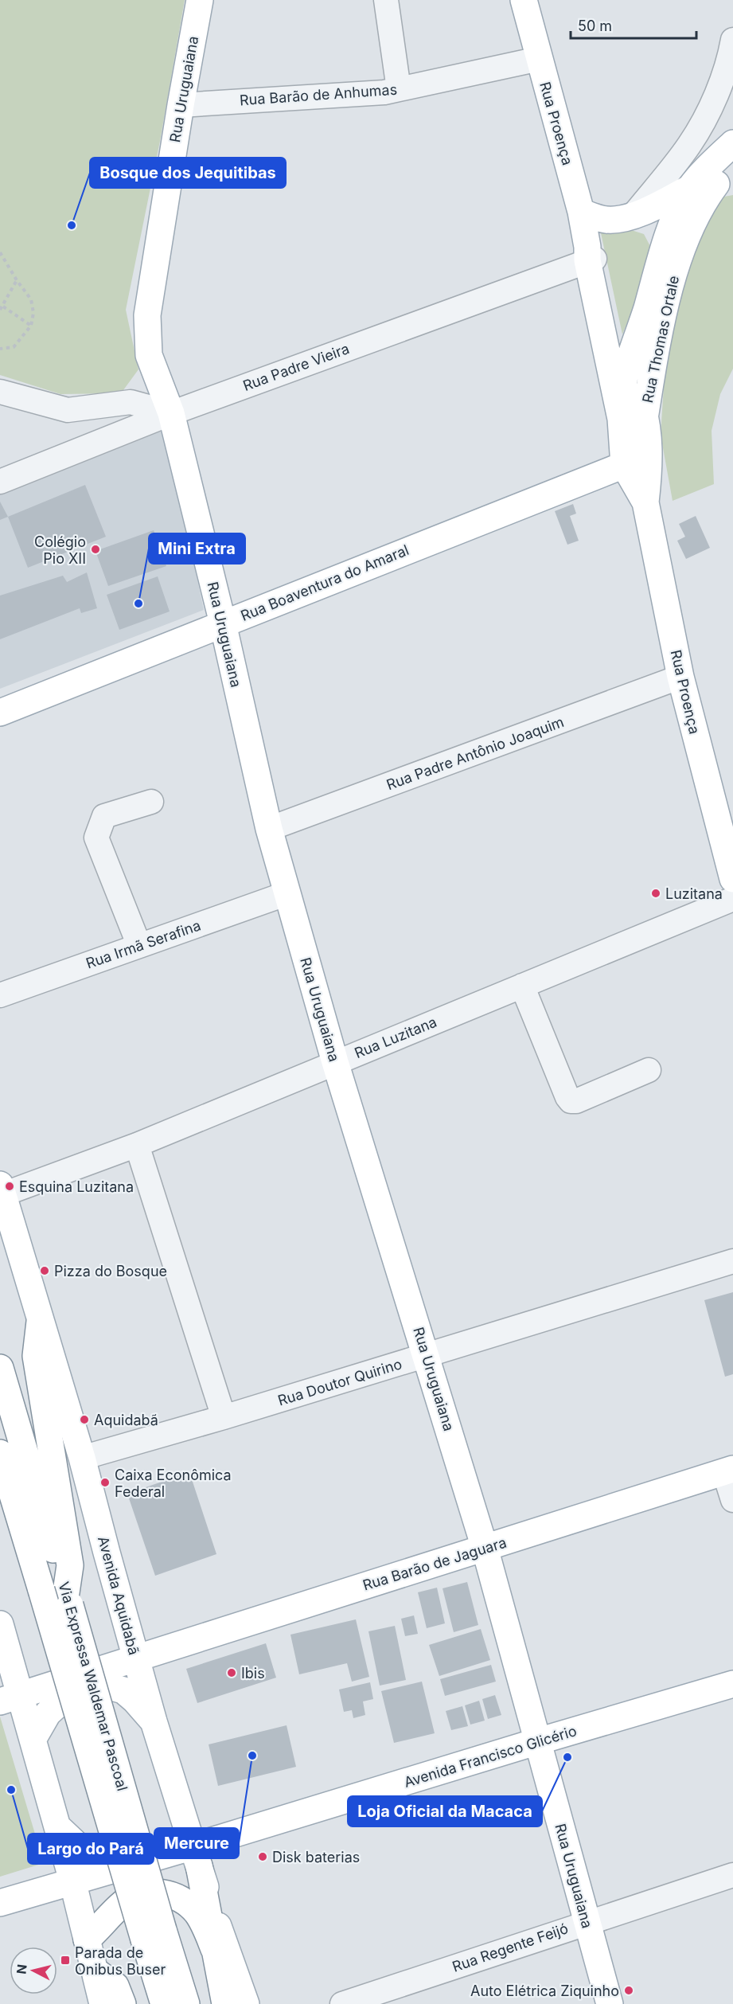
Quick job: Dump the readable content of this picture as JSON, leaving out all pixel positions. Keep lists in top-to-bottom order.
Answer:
{
  "streets": {
    "main road": [
      "Rua Uruguaiana",
      "Rua Proença",
      "Rua Thomas Ortale",
      "Rua Boaventura do Amaral",
      "Rua Barão de Jaguara",
      "Avenida Aquidabã",
      "Via Expressa Waldemar Pascoal",
      "Avenida Francisco Glicério"
    ],
    "street": [
      "Rua Barão de Anhumas",
      "Rua Padre Vieira",
      "Rua Padre Antônio Joaquim",
      "Rua Irmã Serafina",
      "Rua Luzitana",
      "Rua Doutor Quirino",
      "Rua Regente Feijó"
    ]
  },
  "crossings": [
    ["Rua Uruguaiana", "Rua Barão de Anhumas"],
    ["Rua Uruguaiana", "Rua Padre Vieira"],
    ["Rua Uruguaiana", "Rua Boaventura do Amaral"],
    ["Rua Uruguaiana", "Rua Padre Antônio Joaquim"],
    ["Rua Uruguaiana", "Rua Irmã Serafina"],
    ["Rua Uruguaiana", "Rua Luzitana"],
    ["Rua Uruguaiana", "Rua Doutor Quirino"],
    ["Rua Uruguaiana", "Rua Barão de Jaguara"],
    ["Rua Uruguaiana", "Avenida Francisco Glicério"],
    ["Rua Uruguaiana", "Rua Regente Feijó"],
    ["Rua Barão de Anhumas", "Rua Proença"],
    ["Rua Proença", "Rua Thomas Ortale"],
    ["Rua Proença", "Rua Padre Vieira"],
    ["Rua Proença", "Rua Boaventura do Amaral"],
    ["Rua Proença", "Rua Padre Antônio Joaquim"],
    ["Rua Luzitana", "Avenida Aquidabã"],
    ["Rua Doutor Quirino", "Avenida Aquidabã"],
    ["Rua Barão de Jaguara", "Avenida Aquidabã"],
    ["Avenida Aquidabã", "Avenida Francisco Glicério"]
  ],
  "places": {
    "other": [
      "Bosque dos Jequitibas",
      "Colégio Pio XII",
      "Mini Extra",
      "Luzitana",
      "Esquina Luzitana",
      "Pizza do Bosque",
      "Aquidabã",
      "Caixa Econômica Federal",
      "Ibis",
      "Mercure",
      "Loja Oficial da Macaca",
      "Largo do Pará",
      "Disk baterias",
      "Auto Elétrica Ziquinho"
    ],
    "transit": ["Parada de Onibus Buser"]
  },
  "scale_bar": "50 m",
  "north": "left"
}
